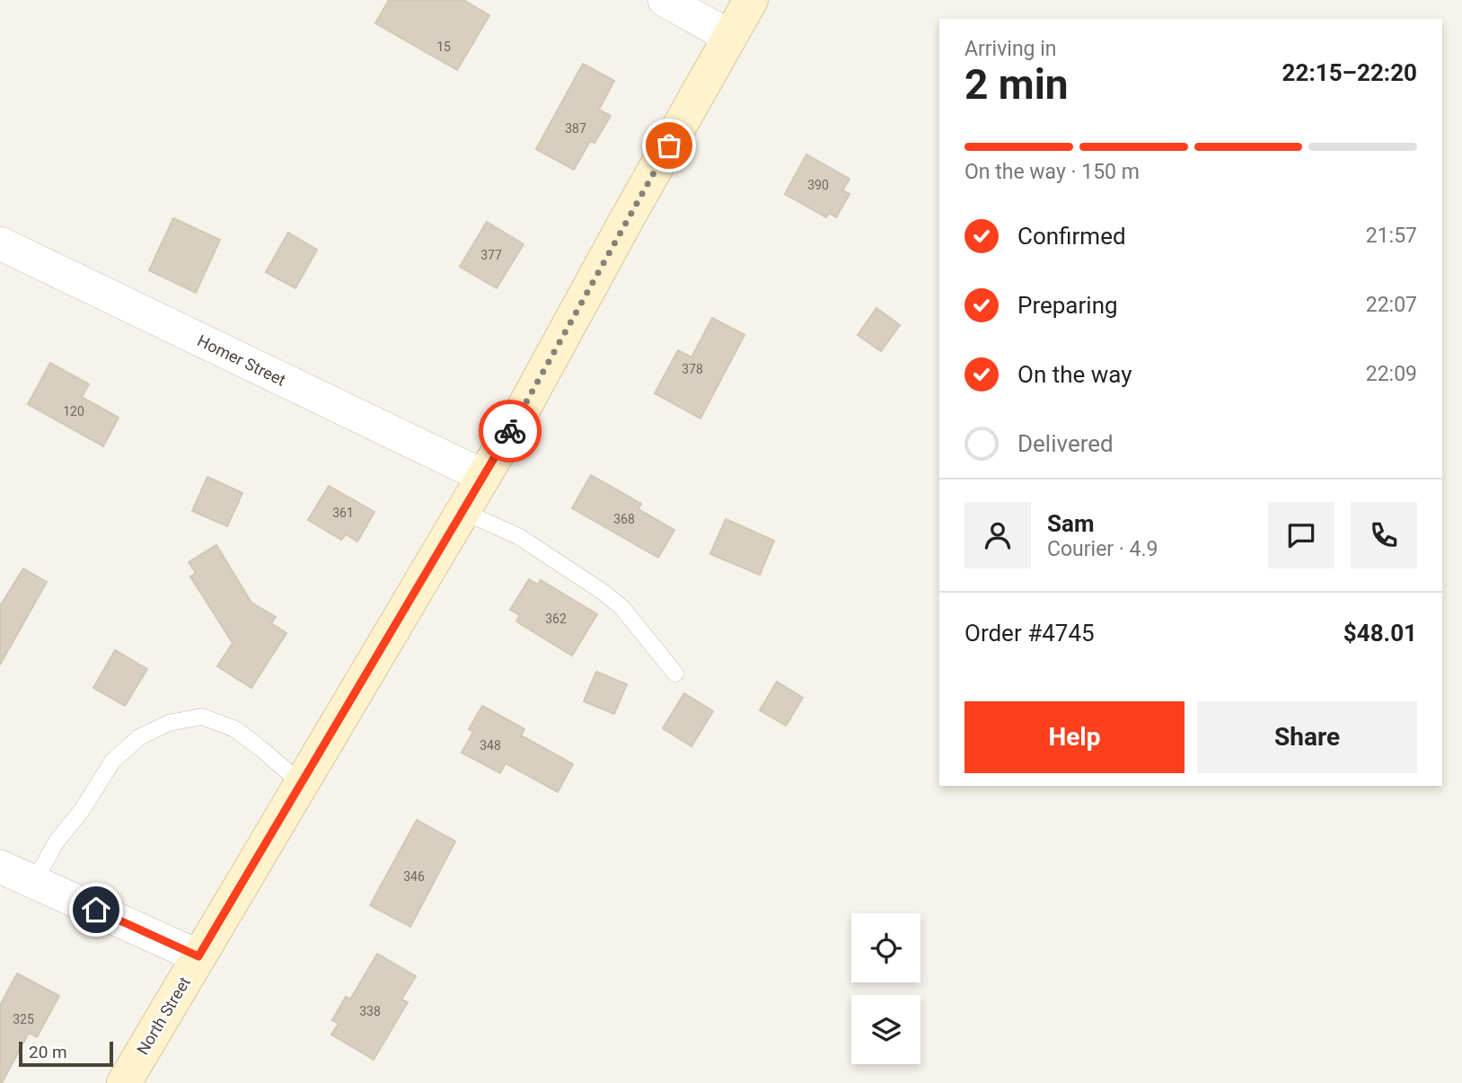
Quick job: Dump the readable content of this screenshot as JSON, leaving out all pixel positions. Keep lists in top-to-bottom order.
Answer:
{
  "streets": {
    "main road": ["North Street"],
    "street": ["Homer Street"]
  },
  "crossings": [
    ["Homer Street", "North Street"]
  ],
  "house_numbers": [
    "15",
    "387",
    "390",
    "377",
    "378",
    "120",
    "361",
    "368",
    "362",
    "348",
    "346",
    "338",
    "325"
  ],
  "scale_bar": "20 m",
  "page": {
    "heading": ["2 min", "Arriving in", "22:15–22:20"],
    "panel": [
      "Sam",
      "Courier · 4.9",
      "Order #4745",
      "$48.01"
    ],
    "bar": "On the way · 150 m",
    "list": [
      ["Confirmed", "21:57"],
      ["Preparing", "22:07"],
      ["On the way", "22:09"],
      "Delivered"
    ],
    "buttons": ["Help", "Share"],
    "scale": "20 m"
  }
}
